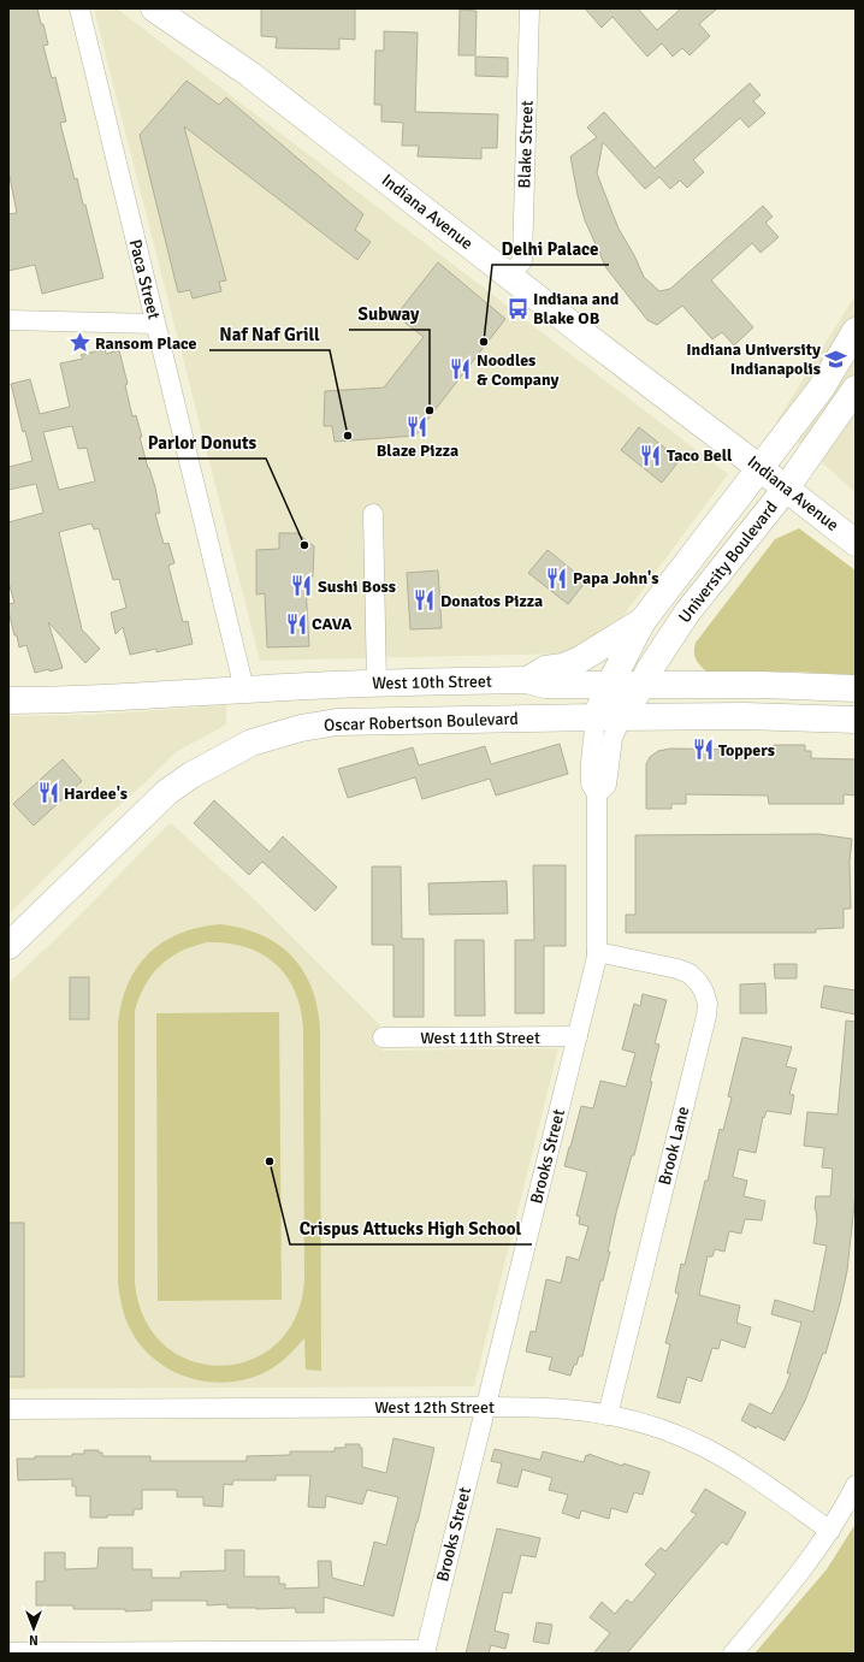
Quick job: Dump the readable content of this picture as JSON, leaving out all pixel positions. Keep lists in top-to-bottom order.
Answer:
{
  "streets": {
    "main road": [
      "Indiana Avenue",
      "University Boulevard",
      "West 10th Street",
      "Oscar Robertson Boulevard"
    ],
    "street": [
      "Blake Street",
      "Paca Street",
      "West 11th Street",
      "Brook Lane",
      "Brooks Street",
      "West 12th Street"
    ]
  },
  "crossings": [
    ["Blake Street", "Indiana Avenue"],
    ["Indiana Avenue", "University Boulevard"],
    ["Paca Street", "West 10th Street"],
    ["University Boulevard", "West 10th Street"],
    ["University Boulevard", "Oscar Robertson Boulevard"],
    ["University Boulevard", "Brooks Street"],
    ["Oscar Robertson Boulevard", "Brooks Street"],
    ["West 11th Street", "Brooks Street"],
    ["Brook Lane", "Brooks Street"],
    ["Brook Lane", "West 12th Street"],
    ["Brooks Street", "West 12th Street"]
  ],
  "places": {
    "bus stop": ["Indiana and Blake OB"],
    "other": [
      "Delhi Palace",
      "Subway",
      "Naf Naf Grill",
      "Parlor Donuts",
      "Crispus Attucks High School"
    ],
    "place": ["Ransom Place"],
    "school or university": ["Indiana University Indianapolis"],
    "restaurant": [
      "Noodles & Company",
      "Blaze Pizza",
      "Taco Bell",
      "Papa John's",
      "Sushi Boss",
      "Donatos Pizza",
      "CAVA",
      "Toppers",
      "Hardee's"
    ]
  },
  "north": "bottom"
}
